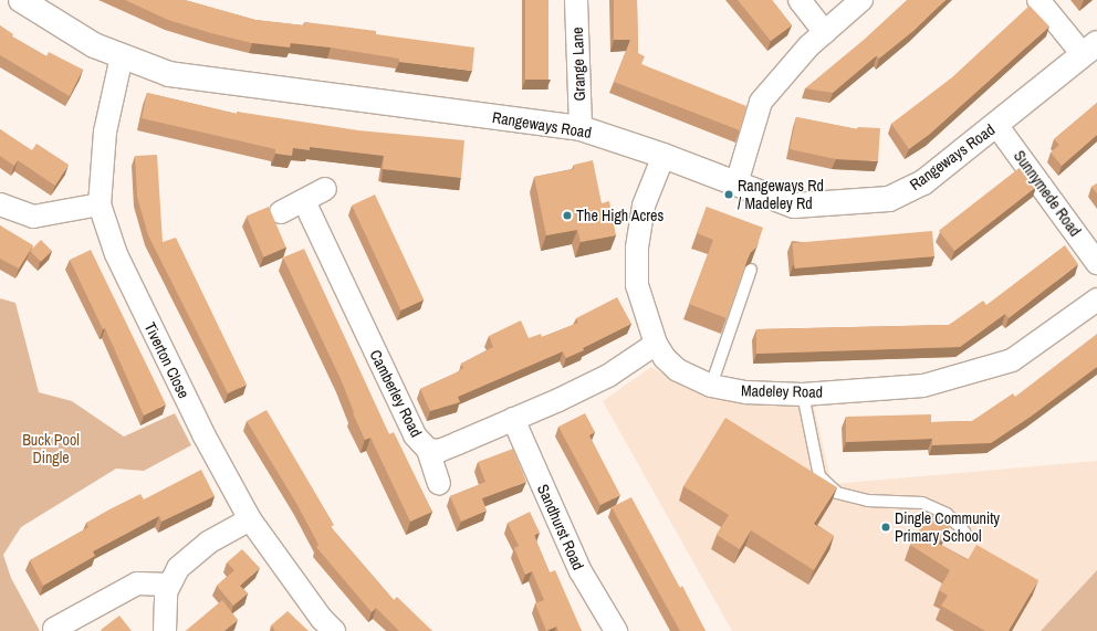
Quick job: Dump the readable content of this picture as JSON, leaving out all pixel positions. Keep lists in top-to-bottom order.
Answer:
{
  "streets": {
    "street": [
      "Grange Lane",
      "Rangeways Road",
      "Sunnymede Road",
      "Tiverton Close",
      "Madeley Road",
      "Camberley Road",
      "Sandhurst Road"
    ]
  },
  "crossings": [
    ["Grange Lane", "Rangeways Road"],
    ["Rangeways Road", "Sunnymede Road"],
    ["Rangeways Road", "Tiverton Close"],
    ["Rangeways Road", "Madeley Road"],
    ["Madeley Road", "Camberley Road"],
    ["Camberley Road", "Sandhurst Road"]
  ],
  "parks": ["Buck Pool Dingle"],
  "places": ["Rangeways Rd / Madeley Rd", "The High Acres", "Dingle Community Primary School"]
}
